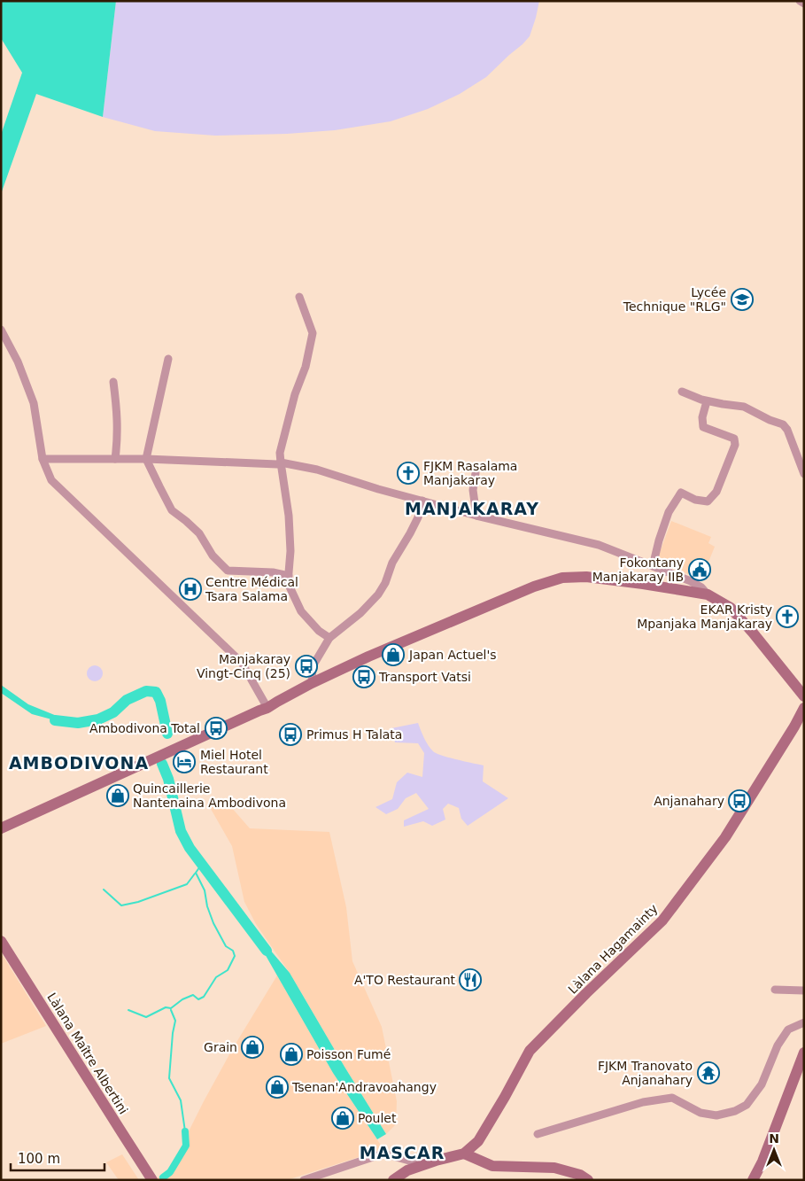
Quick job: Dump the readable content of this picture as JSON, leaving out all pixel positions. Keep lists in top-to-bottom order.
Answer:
{
  "streets": {
    "main road": ["Làlana Hagamainty", "Làlana Maître Albertini"]
  },
  "districts": ["MANJAKARAY", "AMBODIVONA", "MASCAR"],
  "places": {
    "school or university": ["Lycée Technique \"RLG\""],
    "church": ["FJKM Rasalama Manjakaray", "EKAR Kristy Mpanjaka Manjakaray"],
    "public building": ["Fokontany Manjakaray IIB"],
    "hospital": ["Centre Médical Tsara Salama"],
    "shop": [
      "Japan Actuel's",
      "Quincaillerie Nantenaina Ambodivona",
      "Grain",
      "Poisson Fumé",
      "Tsenan'Andravoahangy",
      "Poulet"
    ],
    "bus stop": [
      "Manjakaray Vingt-Cinq (25)",
      "Transport Vatsi",
      "Ambodivona Total",
      "Primus H Talata",
      "Anjanahary"
    ],
    "hotel": ["Miel Hotel Restaurant"],
    "restaurant": ["A'TO Restaurant"],
    "temple": ["FJKM Tranovato Anjanahary"]
  },
  "scale_bar": "100 m",
  "north": "top"
}
